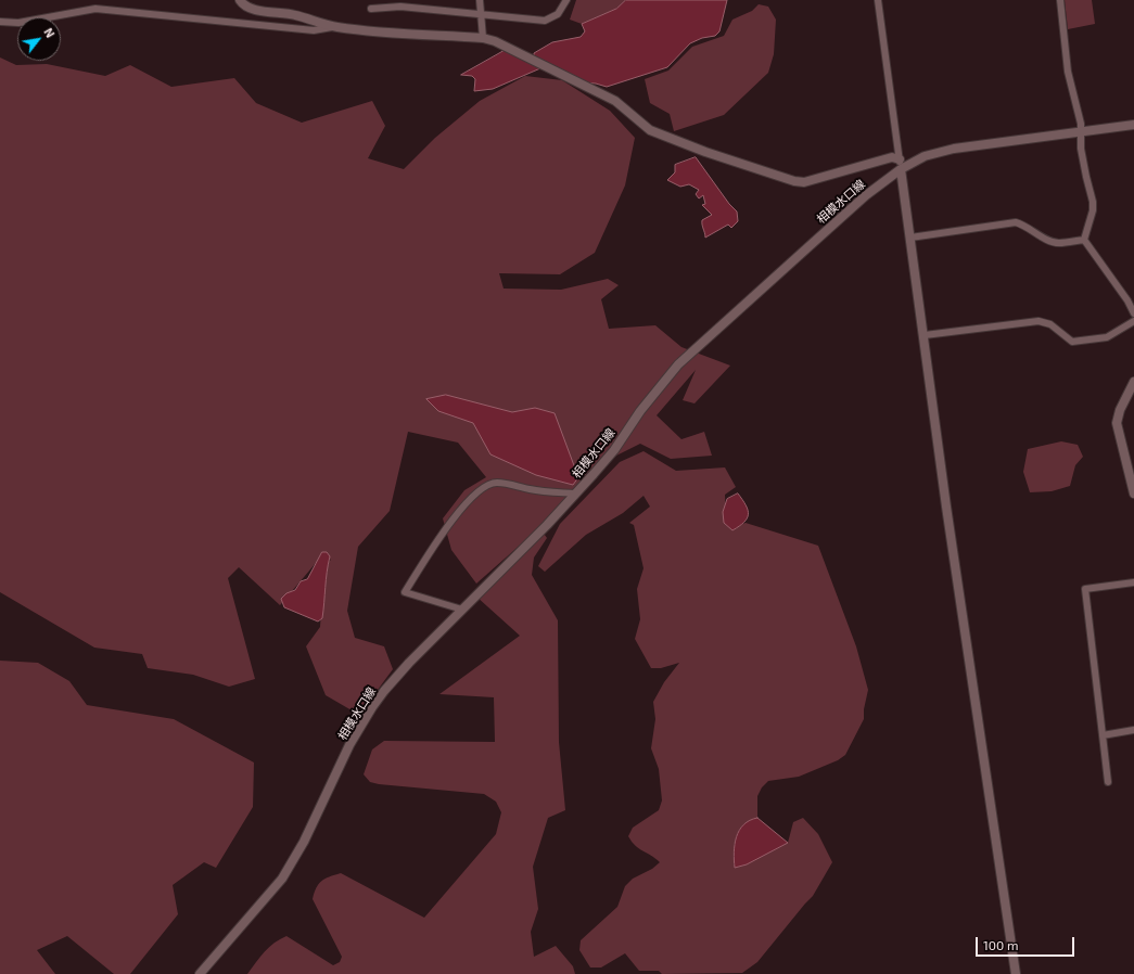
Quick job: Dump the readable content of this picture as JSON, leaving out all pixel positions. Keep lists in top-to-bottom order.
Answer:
{
  "streets": {
    "street": ["相模水口線"]
  },
  "scale_bar": "100 m",
  "north": "top right"
}
